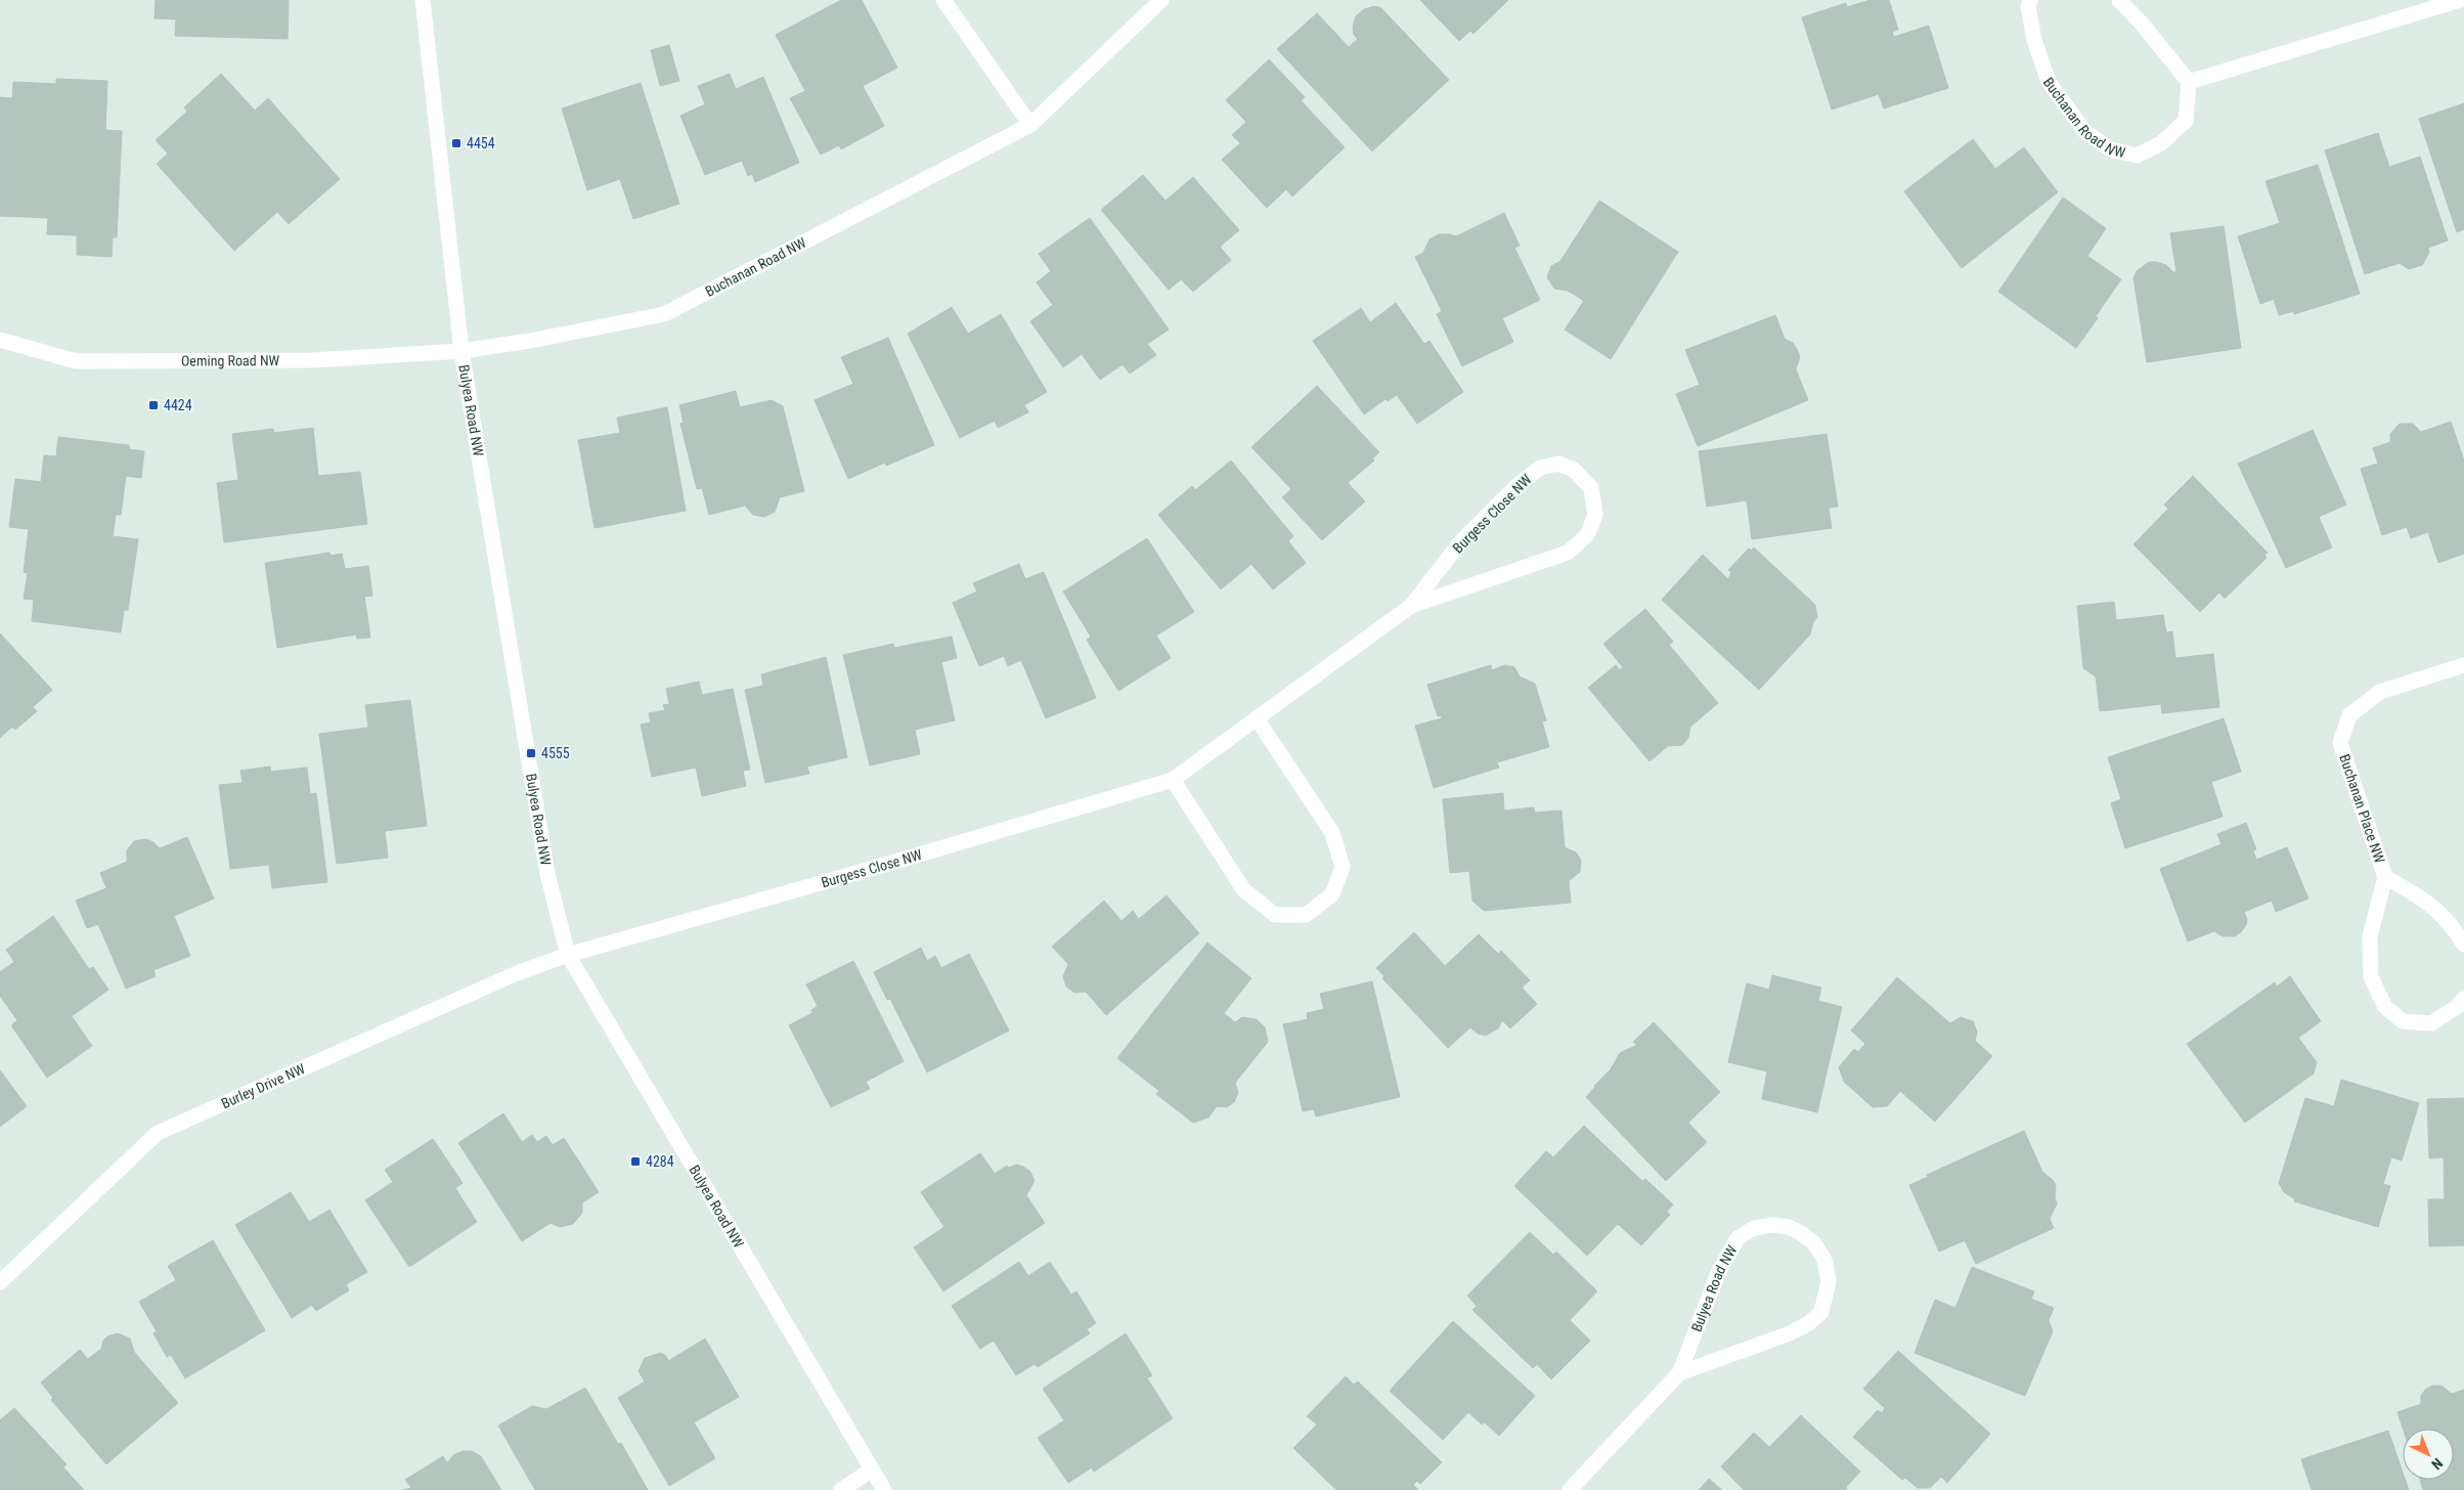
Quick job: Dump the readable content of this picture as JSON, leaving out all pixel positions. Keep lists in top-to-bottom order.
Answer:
{
  "streets": {
    "street": [
      "Buchanan Road NW",
      "Oeming Road NW",
      "Bulyea Road NW",
      "Burgess Close NW",
      "Buchanan Place NW",
      "Burley Drive NW"
    ]
  },
  "crossings": [
    ["Buchanan Road NW", "Oeming Road NW"],
    ["Buchanan Road NW", "Bulyea Road NW"],
    ["Oeming Road NW", "Bulyea Road NW"],
    ["Bulyea Road NW", "Burgess Close NW"],
    ["Bulyea Road NW", "Burley Drive NW"],
    ["Burgess Close NW", "Burley Drive NW"]
  ],
  "places": {
    "transit": [
      "4454",
      "4424",
      "4555",
      "4284"
    ]
  },
  "north": "bottom right"
}
